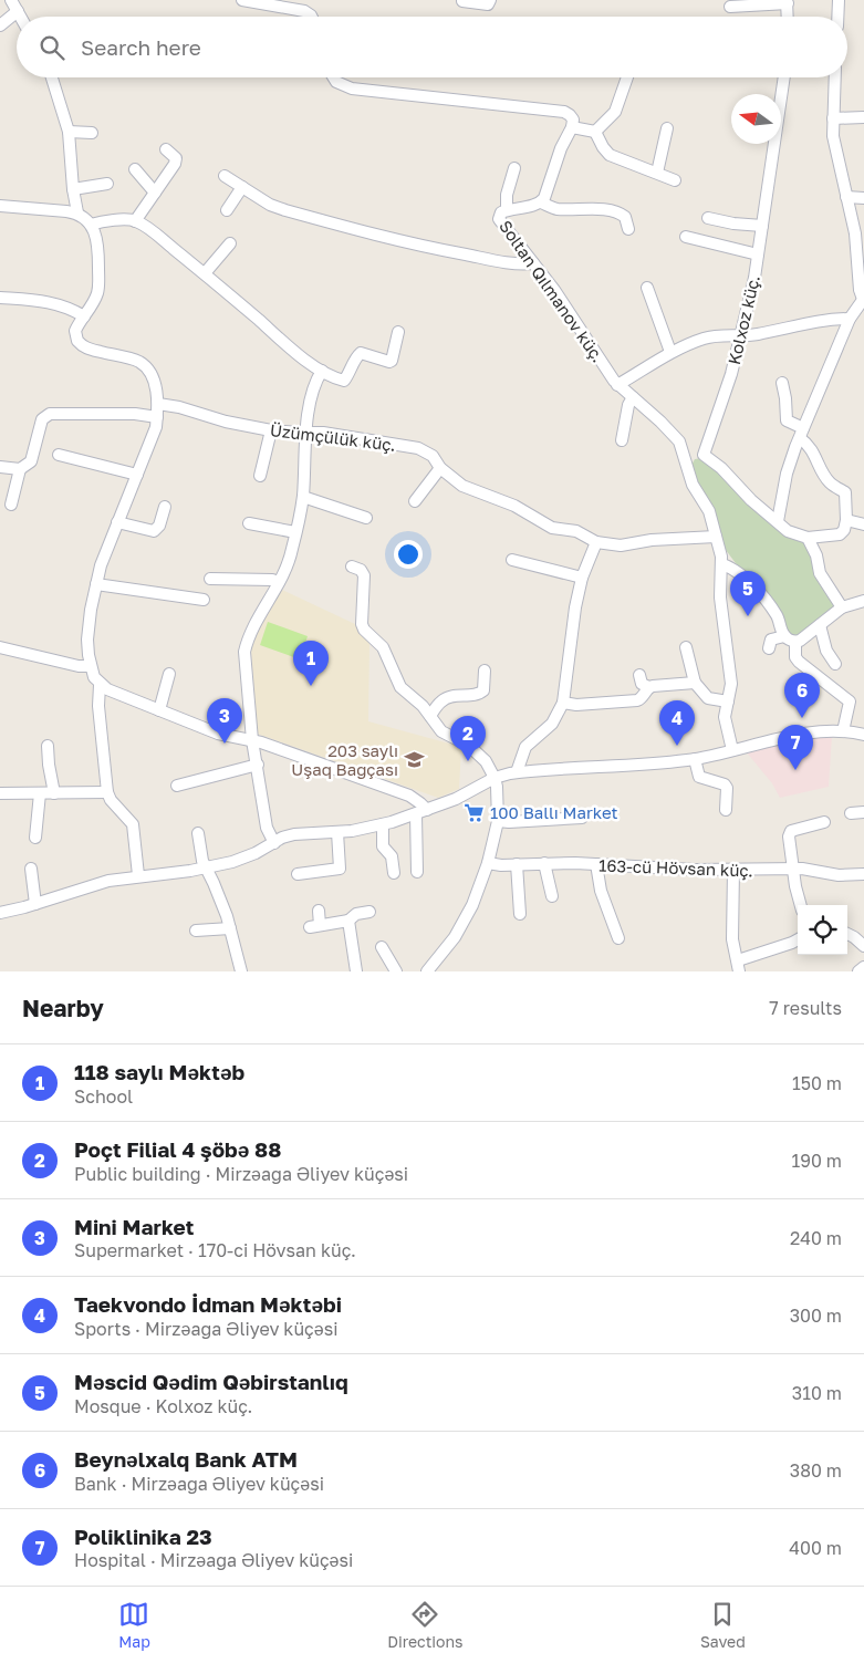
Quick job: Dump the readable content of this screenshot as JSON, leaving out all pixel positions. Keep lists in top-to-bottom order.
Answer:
{
  "streets": {
    "street": [
      "Soltan Qılmanov küç.",
      "Kolxoz küç.",
      "Üzümçülük küç.",
      "163-cü Hövsan küç."
    ]
  },
  "crossings": [
    ["Soltan Qılmanov küç.", "Üzümçülük küç."]
  ],
  "places": {
    "school or university": ["203 saylı Uşaq Bağçası"],
    "supermarket": ["100 Ballı Market"]
  },
  "north": "left",
  "page": {
    "search": "Search here",
    "pins": [
      "5",
      "1",
      "6",
      "3",
      "4",
      "2",
      "7"
    ],
    "heading": ["Nearby", "7 results"],
    "list": [
      {
        "mark": "1",
        "name": "118 saylı Məktəb",
        "note": "School",
        "value": "150 m"
      },
      {
        "mark": "2",
        "name": "Poçt Filial 4 şöbə 88",
        "note": "Public building · Mirzəağa Əliyev küçəsi",
        "value": "190 m"
      },
      {
        "mark": "3",
        "name": "Mini Market",
        "note": "Supermarket · 170-ci Hövsan küç.",
        "value": "240 m"
      },
      {
        "mark": "4",
        "name": "Taekvondo İdman Məktəbi",
        "note": "Sports · Mirzəağa Əliyev küçəsi",
        "value": "300 m"
      },
      {
        "mark": "5",
        "name": "Məscid Qədim Qəbirstanlıq",
        "note": "Mosque · Kolxoz küç.",
        "value": "310 m"
      },
      {
        "mark": "6",
        "name": "Beynəlxalq Bank ATM",
        "note": "Bank · Mirzəağa Əliyev küçəsi",
        "value": "380 m"
      },
      {
        "mark": "7",
        "name": "Poliklinika 23",
        "note": "Hospital · Mirzəağa Əliyev küçəsi",
        "value": "400 m"
      }
    ],
    "nav": ["Map", "Directions", "Saved"]
  }
}
